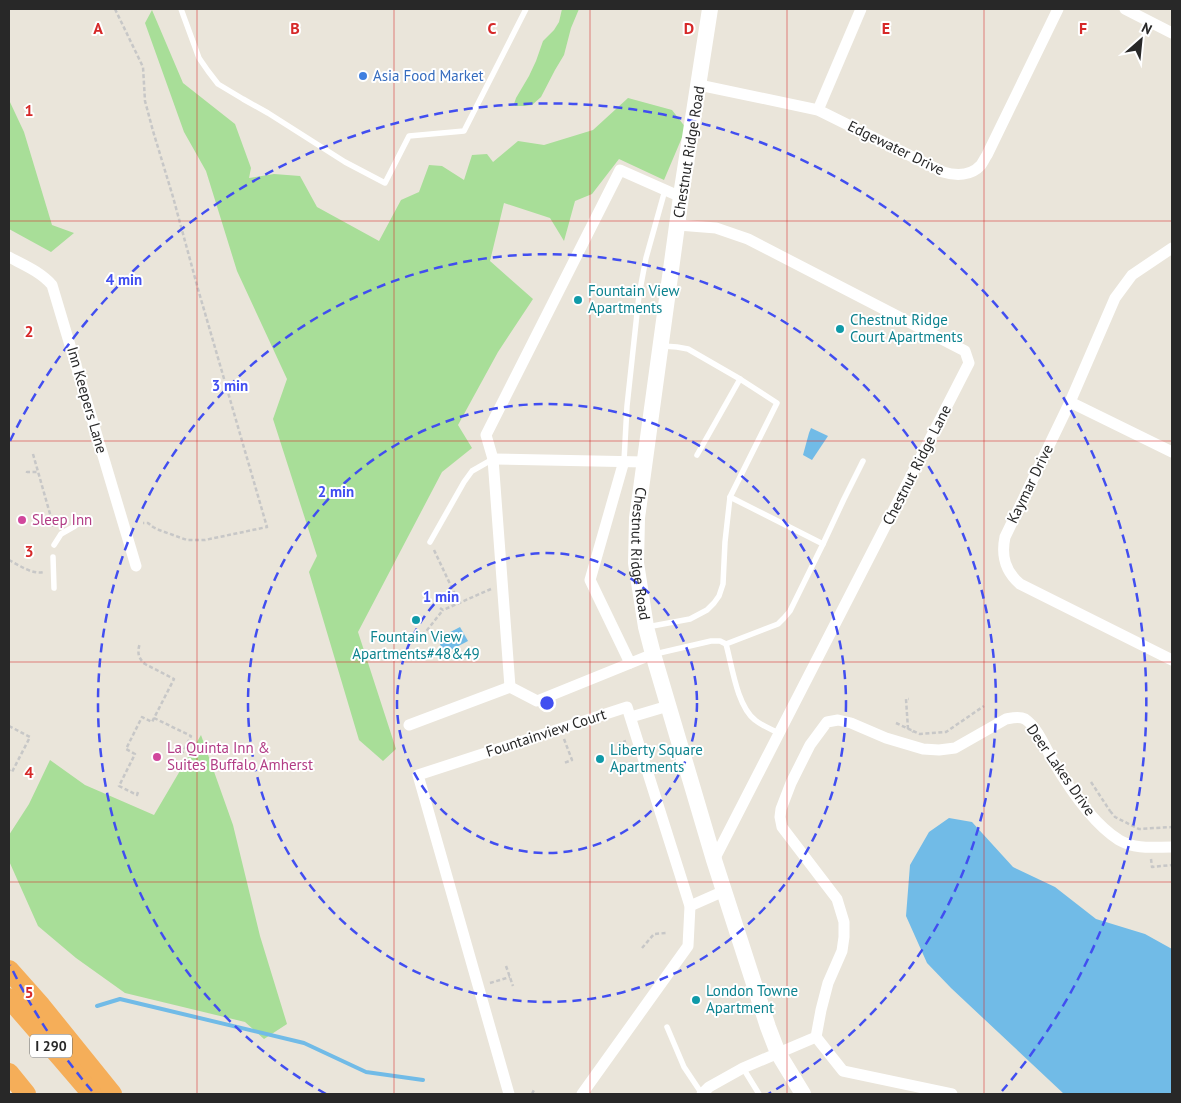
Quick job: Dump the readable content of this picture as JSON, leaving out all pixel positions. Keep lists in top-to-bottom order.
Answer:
{
  "streets": {
    "highway": ["I 290"],
    "street": [
      "Edgewater Drive",
      "Chestnut Ridge Road",
      "Inn Keepers Lane",
      "Chestnut Ridge Lane",
      "Kaymar Drive",
      "Fountainview Court",
      "Deer Lakes Drive"
    ]
  },
  "crossings": [
    ["Edgewater Drive", "Chestnut Ridge Road"],
    ["Chestnut Ridge Road", "Chestnut Ridge Lane"]
  ],
  "places": [
    "Asia Food Market",
    "Fountain View Apartments",
    "Chestnut Ridge Court Apartments",
    "Sleep Inn",
    "Fountain View Apartments#48&49",
    "La Quinta Inn & Suites Buffalo Amherst",
    "Liberty Square Apartments",
    "London Towne Apartment"
  ],
  "north": "top right",
  "grid": {
    "columns": [
      "A",
      "B",
      "C",
      "D",
      "E",
      "F"
    ],
    "rows": [
      "1",
      "2",
      "3",
      "4",
      "5"
    ]
  },
  "rings": [
    "4 min",
    "3 min",
    "2 min",
    "1 min"
  ]
}
